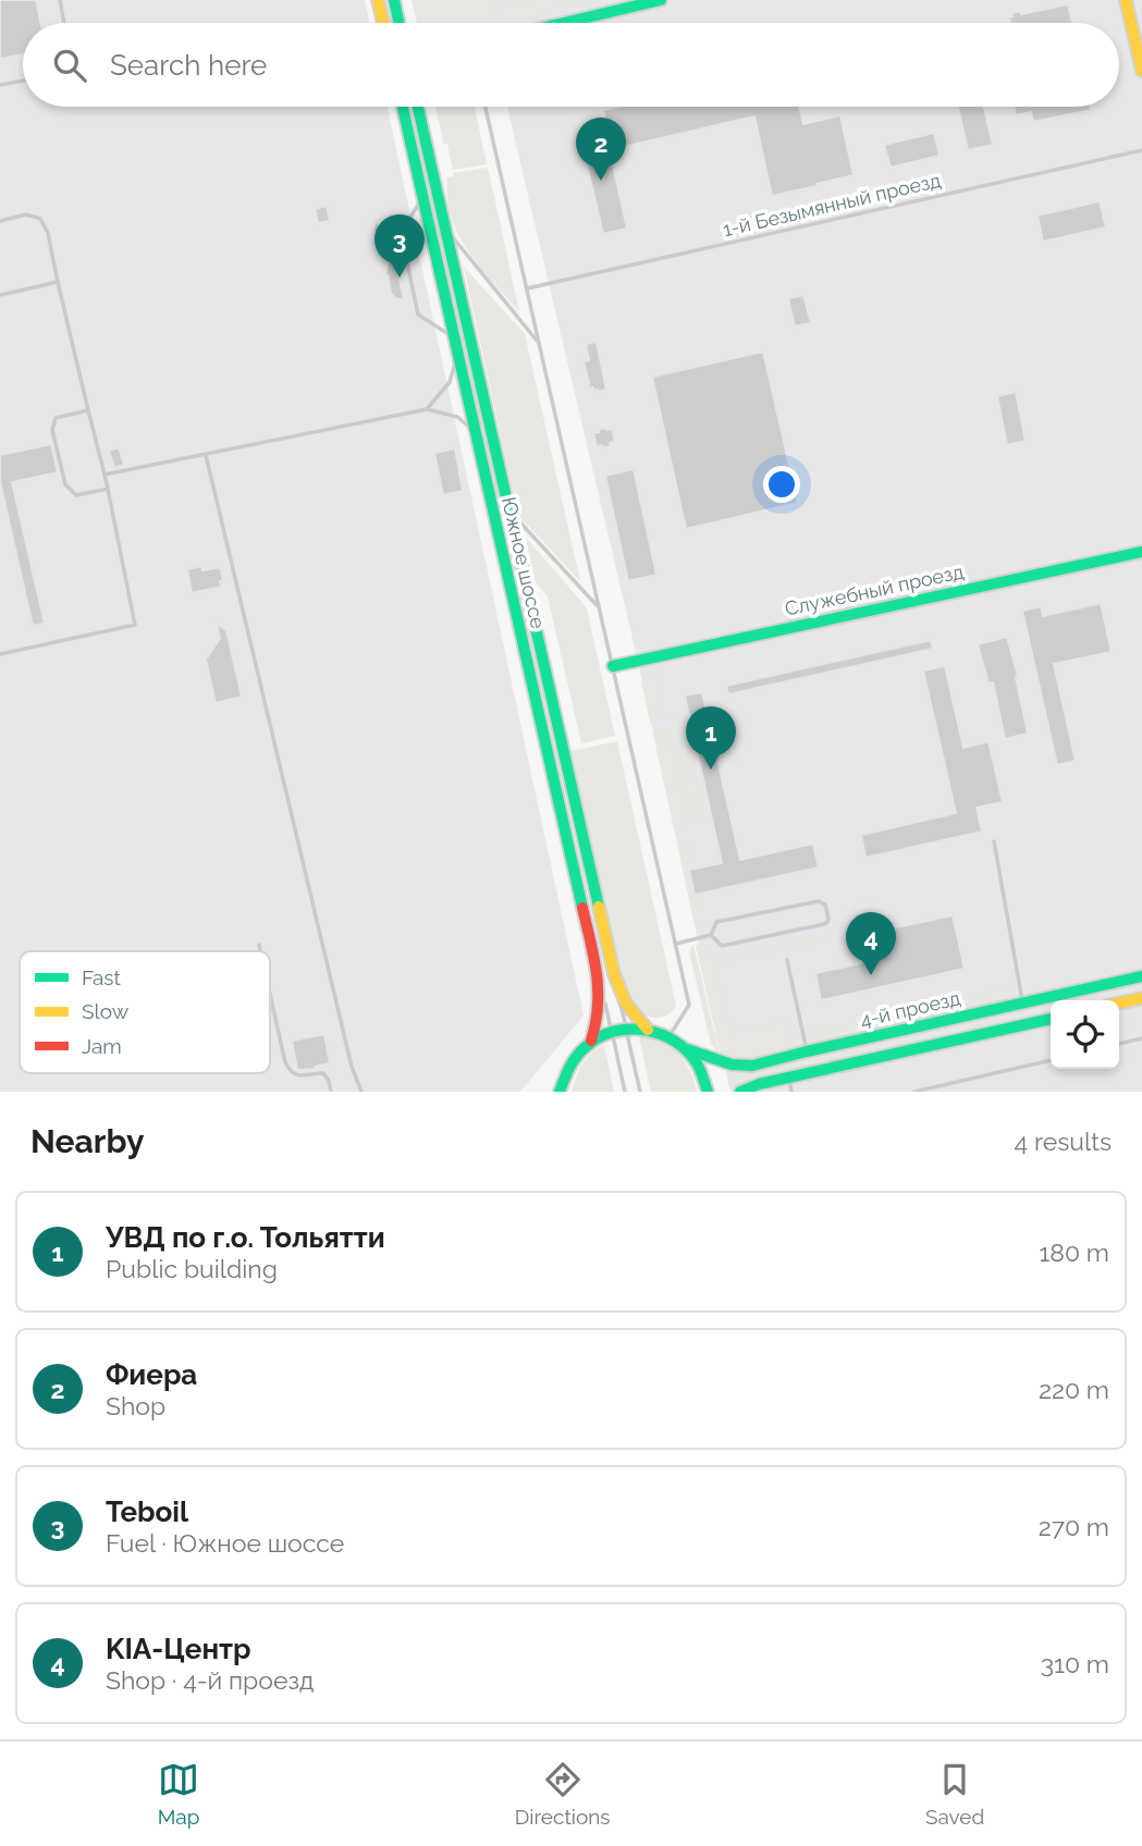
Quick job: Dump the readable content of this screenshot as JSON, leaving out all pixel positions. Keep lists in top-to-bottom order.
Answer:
{
  "streets": {
    "main road": ["Южное шоссе", "Служебный проезд", "4-й проезд"],
    "lane": ["1-й Безымянный проезд"]
  },
  "legend": ["Fast", "Slow", "Jam"],
  "page": {
    "search": "Search here",
    "pins": [
      "2",
      "3",
      "1",
      "4"
    ],
    "heading": ["Nearby", "4 results"],
    "list": [
      {
        "mark": "1",
        "name": "УВД по г.о. Тольятти",
        "note": "Public building",
        "value": "180 m"
      },
      {
        "mark": "2",
        "name": "Фиера",
        "note": "Shop",
        "value": "220 m"
      },
      {
        "mark": "3",
        "name": "Teboil",
        "note": "Fuel · Южное шоссе",
        "value": "270 m"
      },
      {
        "mark": "4",
        "name": "KIA-Центр",
        "note": "Shop · 4-й проезд",
        "value": "310 m"
      }
    ],
    "nav": ["Map", "Directions", "Saved"]
  }
}
